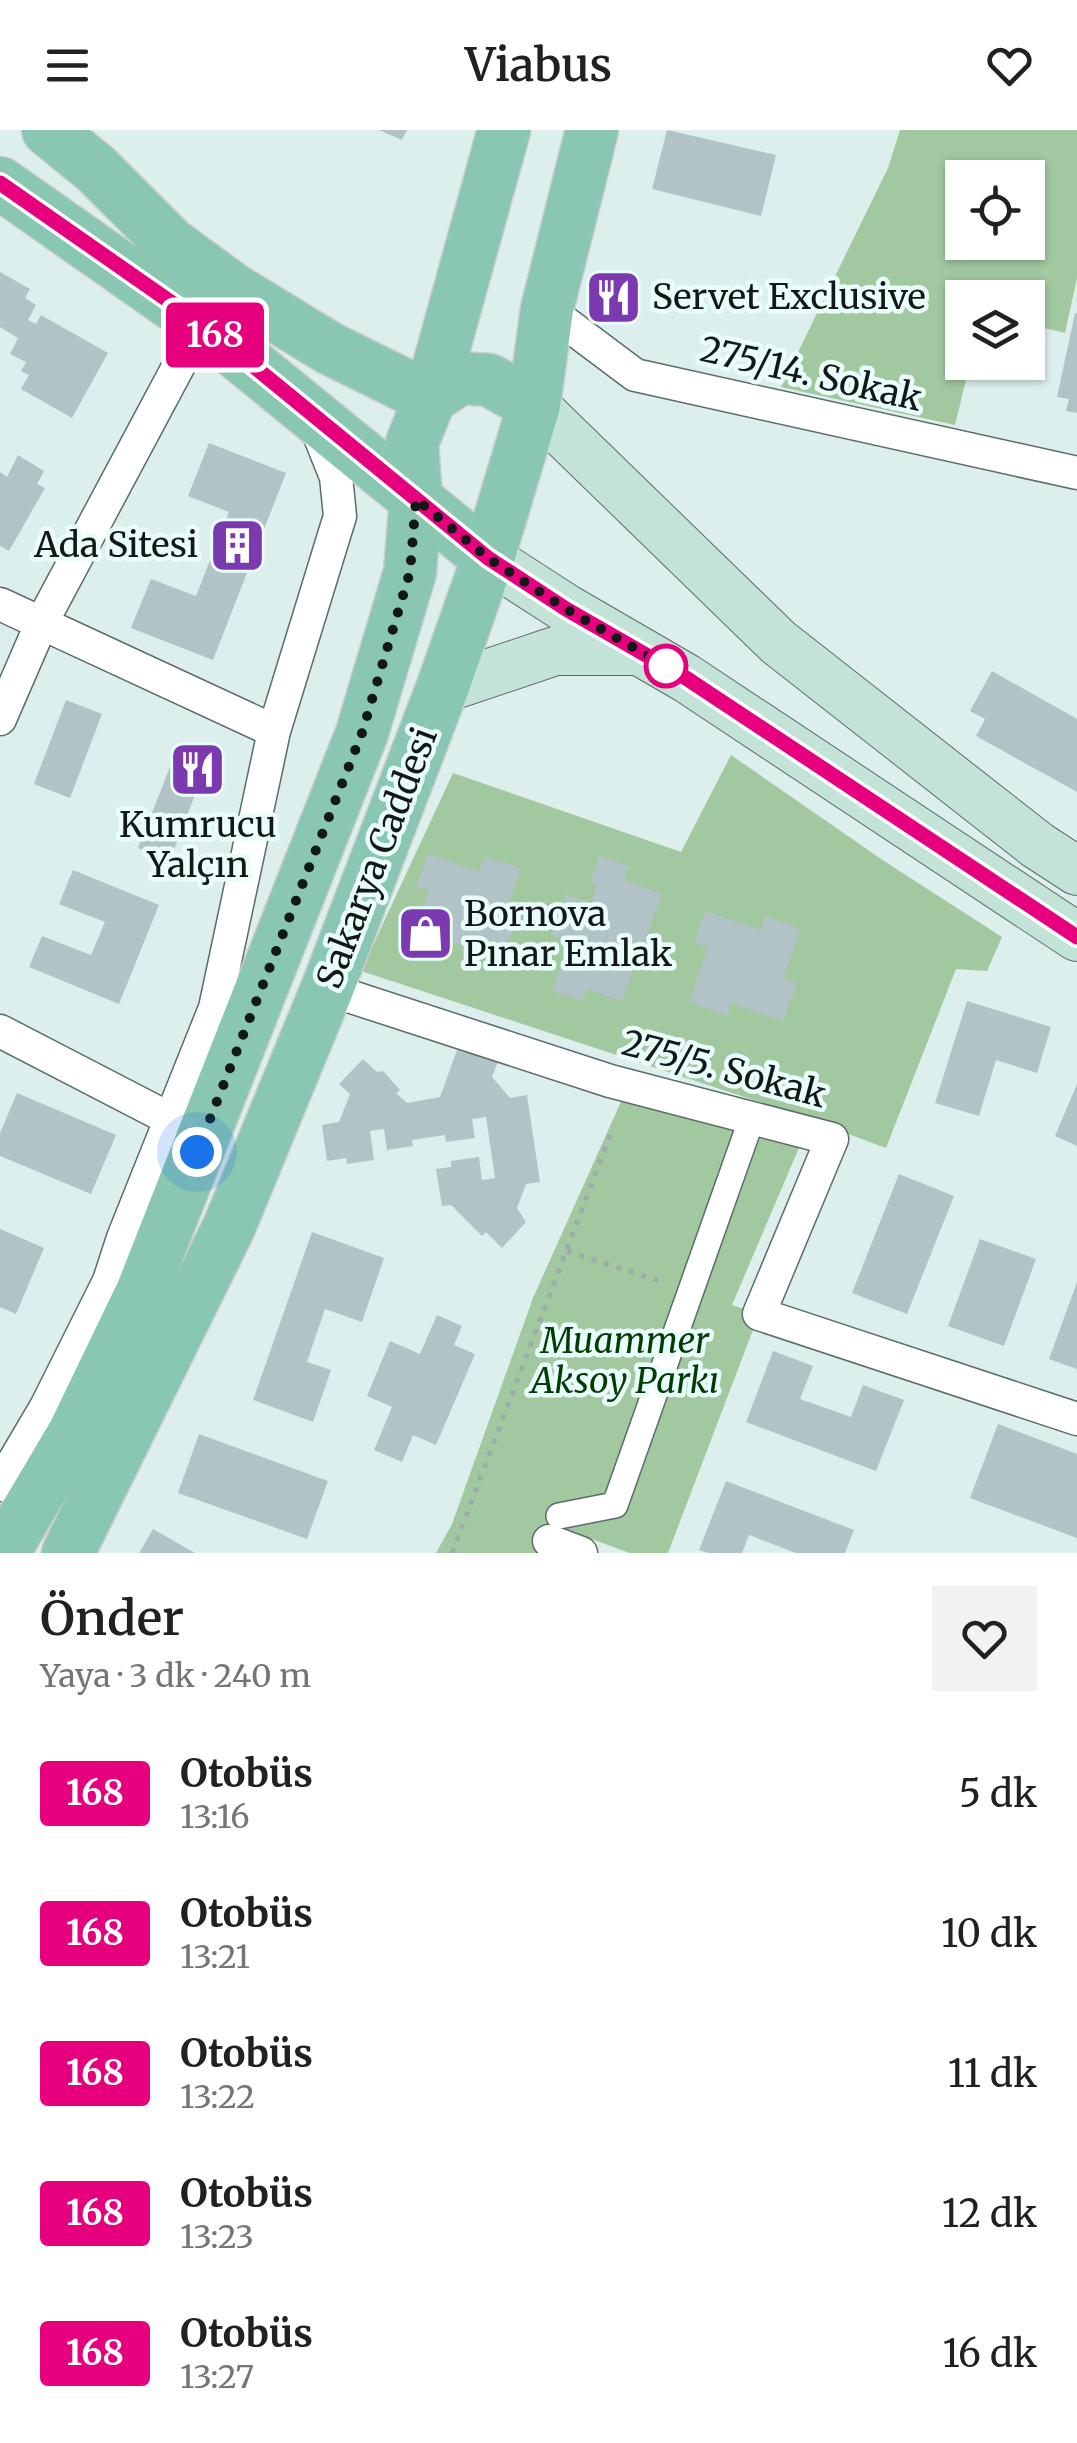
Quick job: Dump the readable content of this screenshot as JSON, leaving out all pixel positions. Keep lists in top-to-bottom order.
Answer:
{
  "streets": {
    "main road": ["Sakarya Caddesi"],
    "street": ["275/14. Sokak", "275/5. Sokak"]
  },
  "crossings": [
    ["275/14. Sokak", "Sakarya Caddesi"],
    ["Sakarya Caddesi", "275/5. Sokak"]
  ],
  "parks": ["Muammer Aksoy Parkı"],
  "places": {
    "restaurant": ["Servet Exclusive", "Kumrucu Yalçın"],
    "building": ["Ada Sitesi"],
    "shop": ["Bornova Pınar Emlak"]
  },
  "lines": ["bus line 168"],
  "page": {
    "header": "Viabus",
    "on_map": "168",
    "heading": ["Önder", "Yaya · 3 dk · 240 m"],
    "list": [
      {
        "mark": "168",
        "name": "Otobüs",
        "note": "13:16",
        "value": "5 dk"
      },
      {
        "mark": "168",
        "name": "Otobüs",
        "note": "13:21",
        "value": "10 dk"
      },
      {
        "mark": "168",
        "name": "Otobüs",
        "note": "13:22",
        "value": "11 dk"
      },
      {
        "mark": "168",
        "name": "Otobüs",
        "note": "13:23",
        "value": "12 dk"
      },
      {
        "mark": "168",
        "name": "Otobüs",
        "note": "13:27",
        "value": "16 dk"
      }
    ]
  }
}
